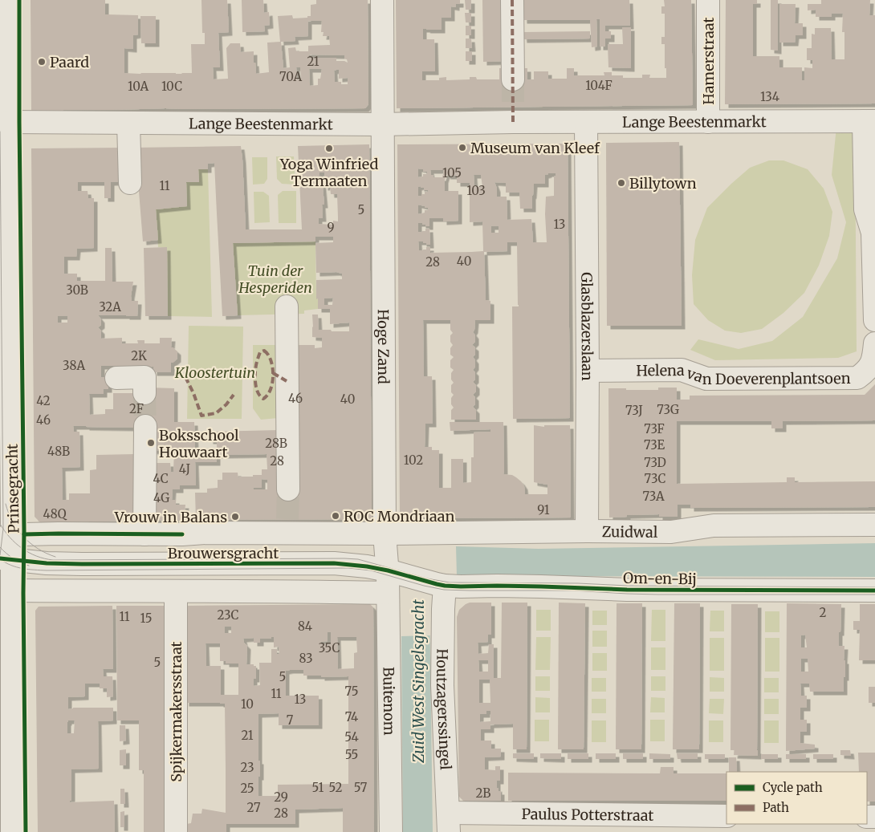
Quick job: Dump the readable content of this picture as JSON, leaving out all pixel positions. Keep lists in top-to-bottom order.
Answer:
{
  "streets": {
    "street": [
      "Hamerstraat",
      "Lange Beestenmarkt",
      "Glasblazerslaan",
      "Hoge Zand",
      "Helena van Doeverenplantsoen",
      "Prinsegracht",
      "Zuidwal",
      "Brouwersgracht",
      "Om-en-Bij",
      "Buitenom",
      "Houtzagerssingel",
      "Spijkermakersstraat",
      "Paulus Potterstraat"
    ]
  },
  "crossings": [
    ["Hamerstraat", "Lange Beestenmarkt"],
    ["Lange Beestenmarkt", "Glasblazerslaan"],
    ["Lange Beestenmarkt", "Hoge Zand"],
    ["Lange Beestenmarkt", "Prinsegracht"],
    ["Glasblazerslaan", "Helena van Doeverenplantsoen"],
    ["Glasblazerslaan", "Zuidwal"],
    ["Hoge Zand", "Zuidwal"],
    ["Hoge Zand", "Brouwersgracht"],
    ["Hoge Zand", "Buitenom"],
    ["Prinsegracht", "Brouwersgracht"],
    ["Zuidwal", "Brouwersgracht"],
    ["Brouwersgracht", "Om-en-Bij"],
    ["Brouwersgracht", "Buitenom"],
    ["Brouwersgracht", "Houtzagerssingel"],
    ["Om-en-Bij", "Houtzagerssingel"],
    ["Houtzagerssingel", "Paulus Potterstraat"]
  ],
  "water": ["Zuid West Singelsgracht"],
  "parks": ["Tuin der Hesperiden", "Kloostertuin"],
  "places": [
    "Paard",
    "Museum van Kleef",
    "Yoga Winfried Termaaten",
    "Billytown",
    "Boksschool Houwaart",
    "ROC Mondriaan",
    "Vrouw in Balans"
  ],
  "house_numbers": [
    "21",
    "70A",
    "104F",
    "10A",
    "10C",
    "134",
    "105",
    "11",
    "103",
    "5",
    "13",
    "9",
    "40",
    "28",
    "30B",
    "32A",
    "2K",
    "38A",
    "46",
    "40",
    "42",
    "2F",
    "73G",
    "73J",
    "46",
    "73F",
    "28B",
    "73E",
    "48B",
    "102",
    "28",
    "73D",
    "4J",
    "4C",
    "73C",
    "73A",
    "4G",
    "91",
    "48Q",
    "2",
    "23C",
    "11",
    "15",
    "84",
    "35C",
    "83",
    "5",
    "5",
    "75",
    "11",
    "13",
    "10",
    "74",
    "7",
    "21",
    "54",
    "55",
    "23",
    "51",
    "52",
    "57",
    "25",
    "2B",
    "29",
    "27",
    "28"
  ],
  "legend": ["Cycle path", "Path"]
}
